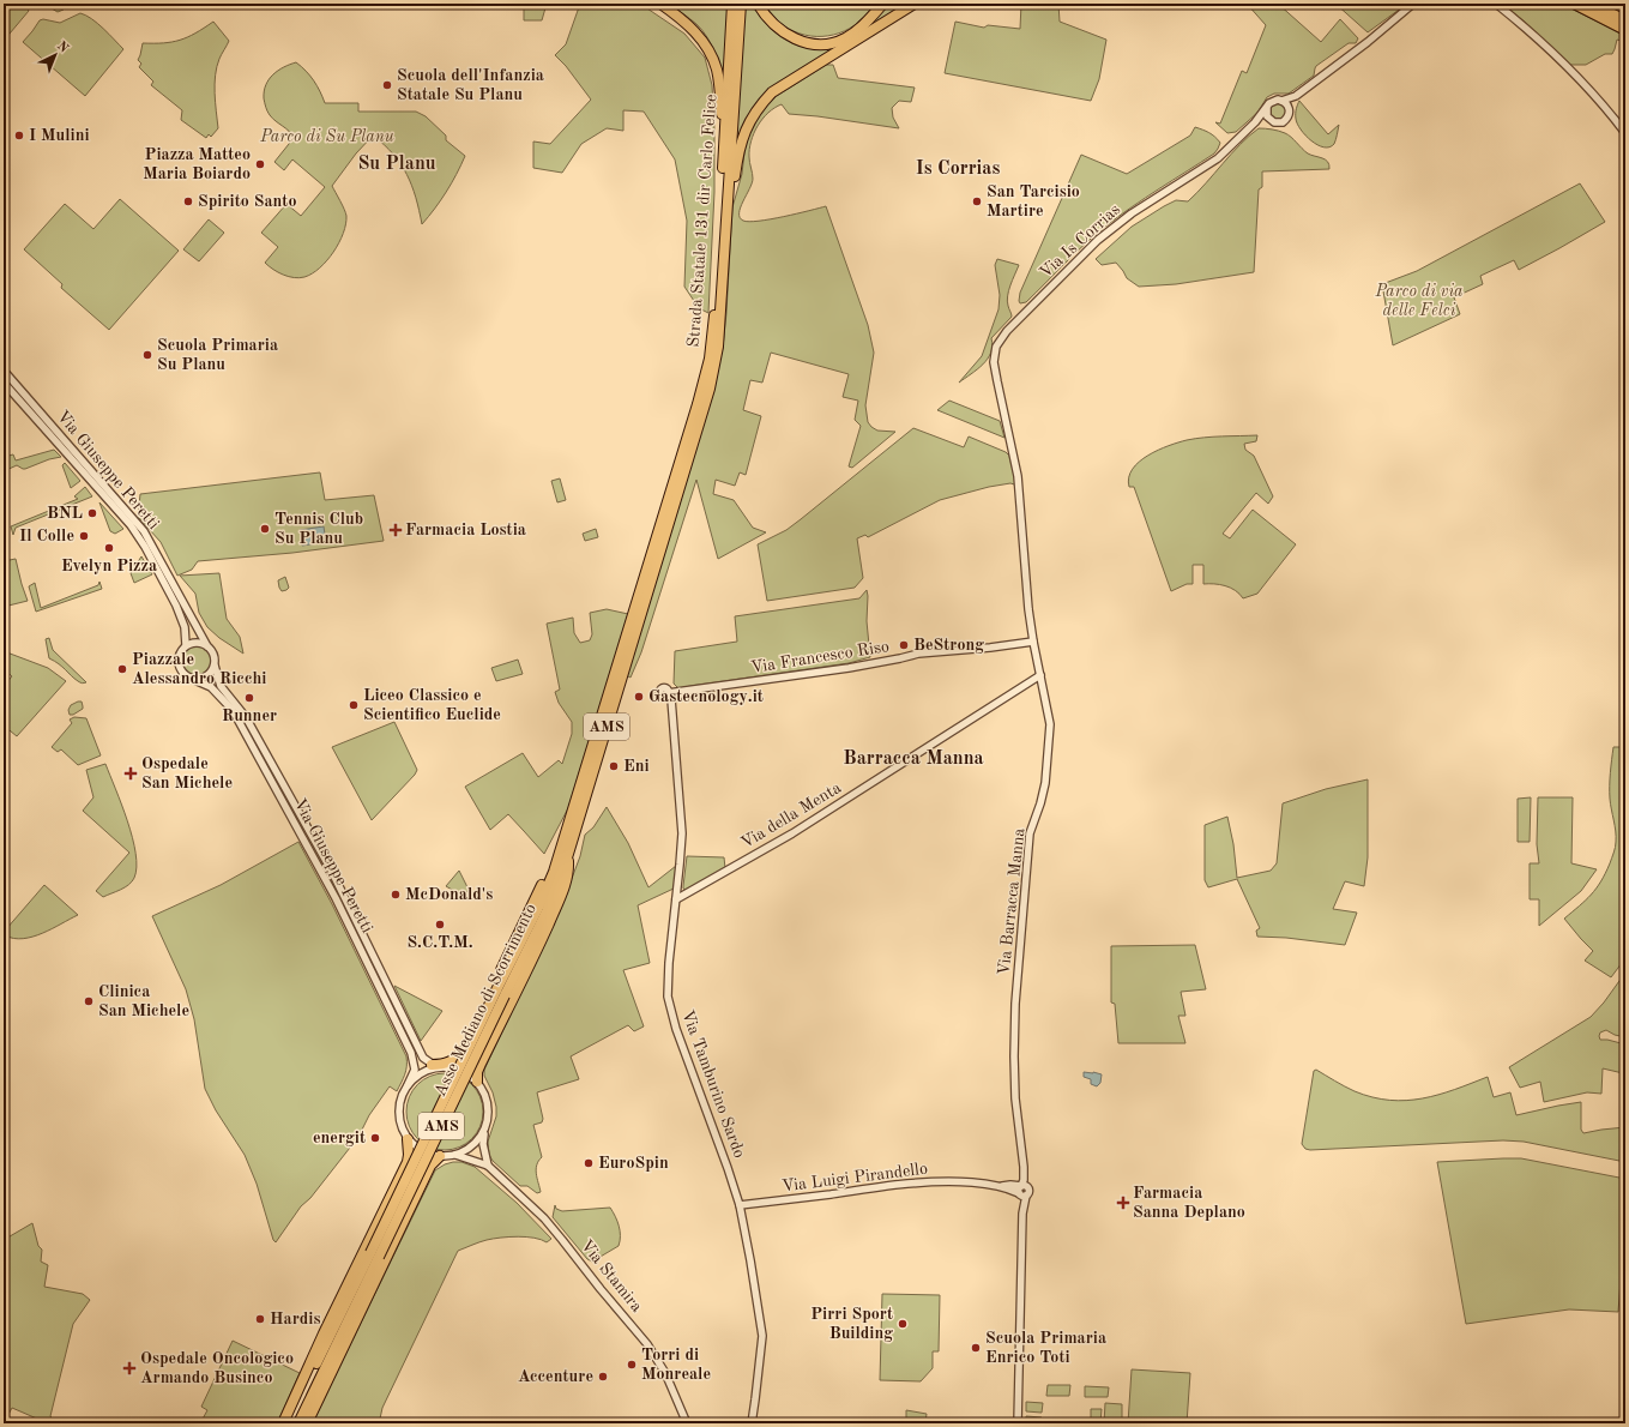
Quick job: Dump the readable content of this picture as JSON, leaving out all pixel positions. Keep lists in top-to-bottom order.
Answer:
{
  "streets": {
    "highway": ["Strada Statale 131 dir Carlo Felice", "AMS", "Asse Mediano di Scorrimento"],
    "street": [
      "Via Is Corrias",
      "Via Giuseppe Peretti",
      "Via Francesco Riso",
      "Via della Menta",
      "Via Barracca Manna",
      "Via Tamburino Sardo",
      "Via Luigi Pirandello",
      "Via Stamira"
    ]
  },
  "crossings": [
    ["Strada Statale 131 dir Carlo Felice", "Asse Mediano di Scorrimento"],
    ["Via Is Corrias", "Via Barracca Manna"],
    ["Via Giuseppe Peretti", "Via Stamira"],
    ["Via Francesco Riso", "Via Barracca Manna"],
    ["Via Francesco Riso", "Via Tamburino Sardo"],
    ["Via della Menta", "Via Barracca Manna"],
    ["Via della Menta", "Via Tamburino Sardo"],
    ["Via Barracca Manna", "Via Luigi Pirandello"],
    ["Via Tamburino Sardo", "Via Luigi Pirandello"]
  ],
  "districts": ["Su Planu", "Is Corrias", "Barracca Manna"],
  "parks": ["Parco di Su Planu", "Parco di via delle Felci"],
  "places": {
    "other": [
      "Scuola dell'Infanzia Statale Su Planu",
      "I Mulini",
      "Piazza Matteo Maria Boiardo",
      "Spirito Santo",
      "San Tarcisio Martire",
      "Scuola Primaria Su Planu",
      "BNL",
      "Tennis Club Su Planu",
      "Il Colle",
      "Evelyn Pizza",
      "BeStrong",
      "Piazzale Alessandro Ricchi",
      "Gastecnology.it",
      "Runner",
      "Liceo Classico e Scientifico Euclide",
      "Eni",
      "McDonald's",
      "S.C.T.M.",
      "Clinica San Michele",
      "energit",
      "EuroSpin",
      "Hardis",
      "Pirri Sport Building",
      "Scuola Primaria Enrico Toti",
      "Torri di Monreale",
      "Accenture"
    ],
    "health": [
      "Farmacia Lostia",
      "Ospedale San Michele",
      "Farmacia Sanna Deplano",
      "Ospedale Oncologico Armando Businco"
    ]
  },
  "north": "top right"
}
